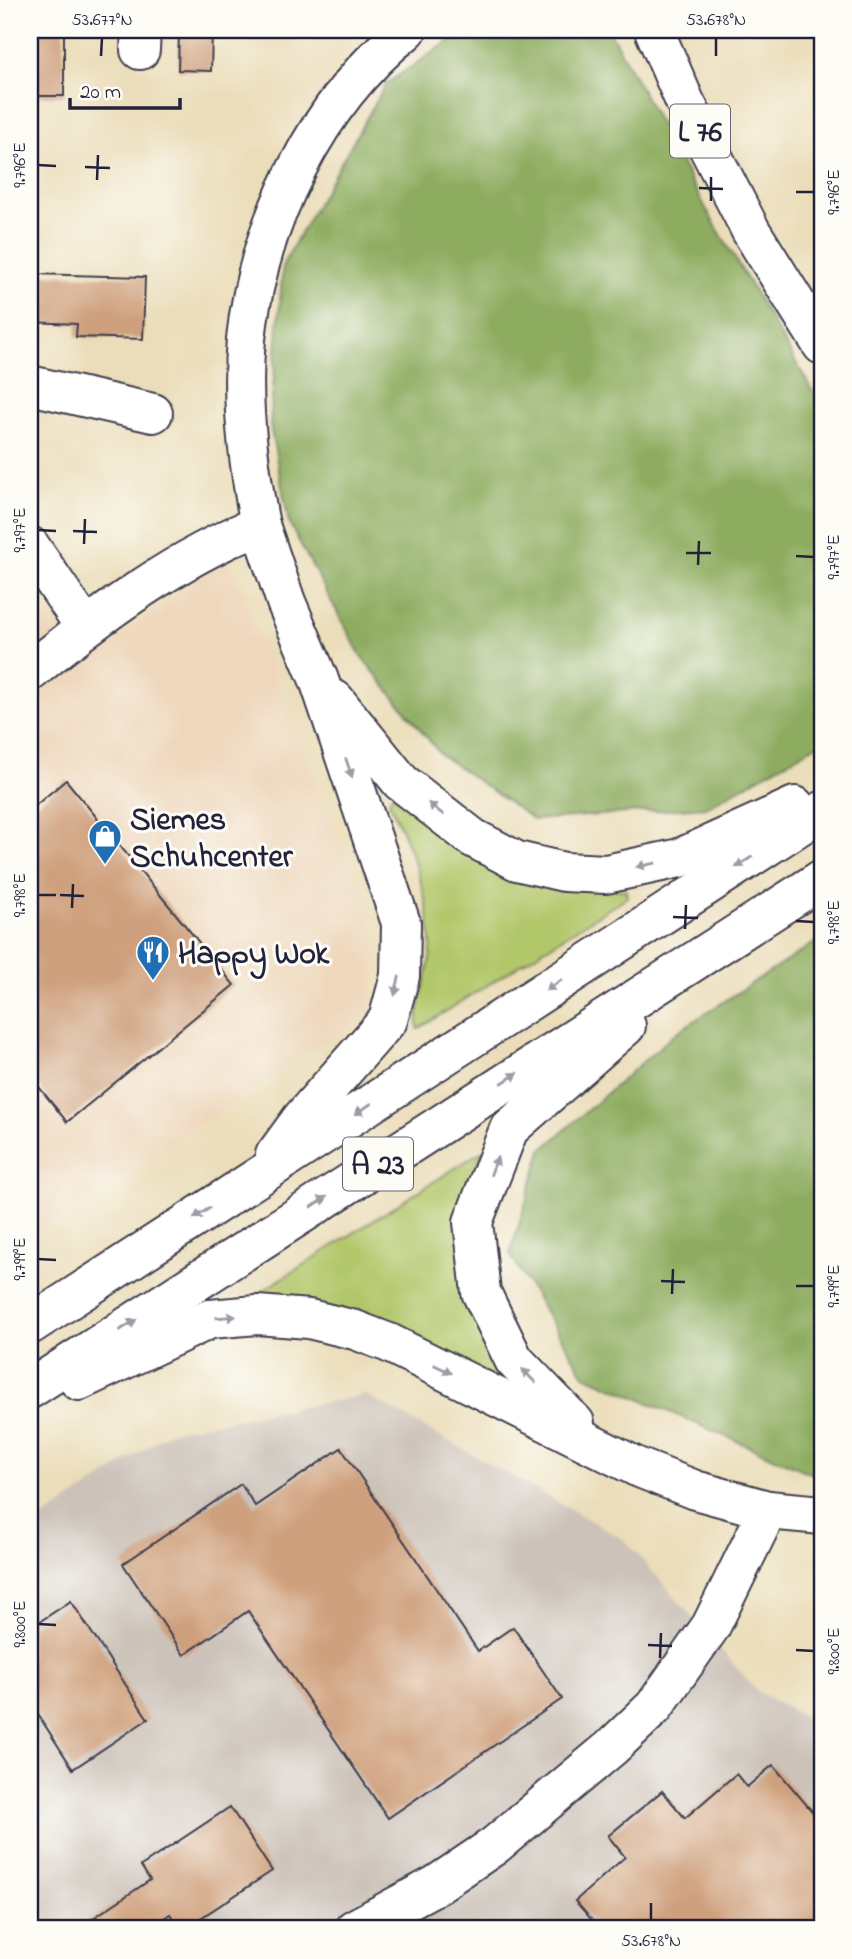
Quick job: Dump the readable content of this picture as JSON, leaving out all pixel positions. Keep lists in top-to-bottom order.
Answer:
{
  "streets": {
    "main road": ["L 76", "A 23"]
  },
  "places": {
    "shop": ["Siemes Schuhcenter"],
    "restaurant": ["Happy Wok"]
  },
  "scale_bar": "20 m",
  "coordinates": [
    "53.677°N",
    "53.678°N",
    "9.796°E",
    "9.797°E",
    "9.798°E",
    "9.799°E",
    "9.800°E"
  ]
}
